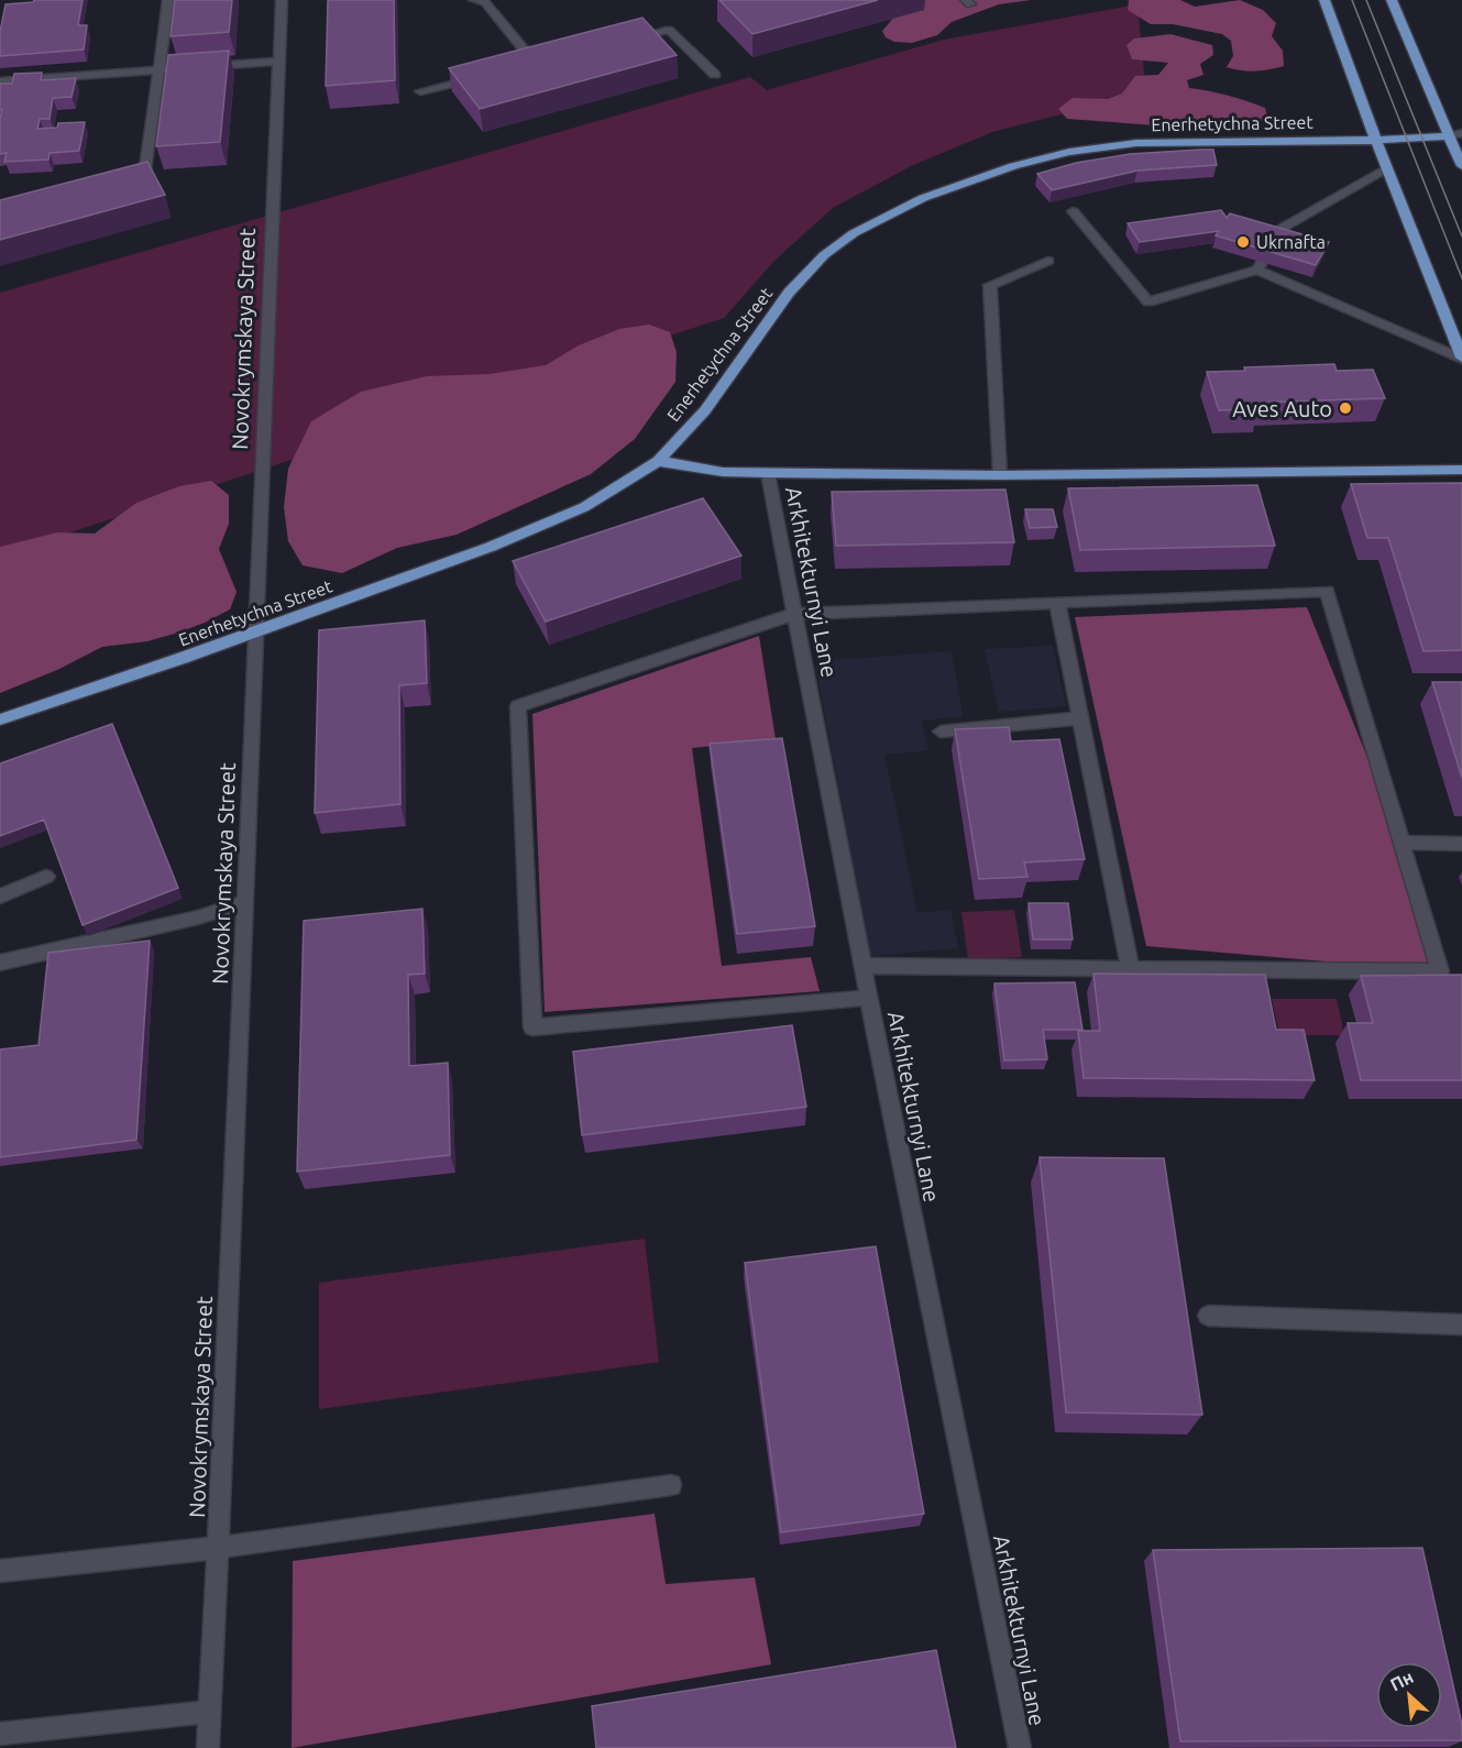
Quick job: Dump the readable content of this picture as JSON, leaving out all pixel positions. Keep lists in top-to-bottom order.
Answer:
{
  "streets": {
    "main road": ["Enerhetychna Street"],
    "street": ["Novokrymskaya Street", "Arkhitekturnyi Lane"]
  },
  "crossings": [
    ["Enerhetychna Street", "Novokrymskaya Street"]
  ],
  "places": ["Ukrnafta", "Aves Auto"],
  "north": "top left"
}
